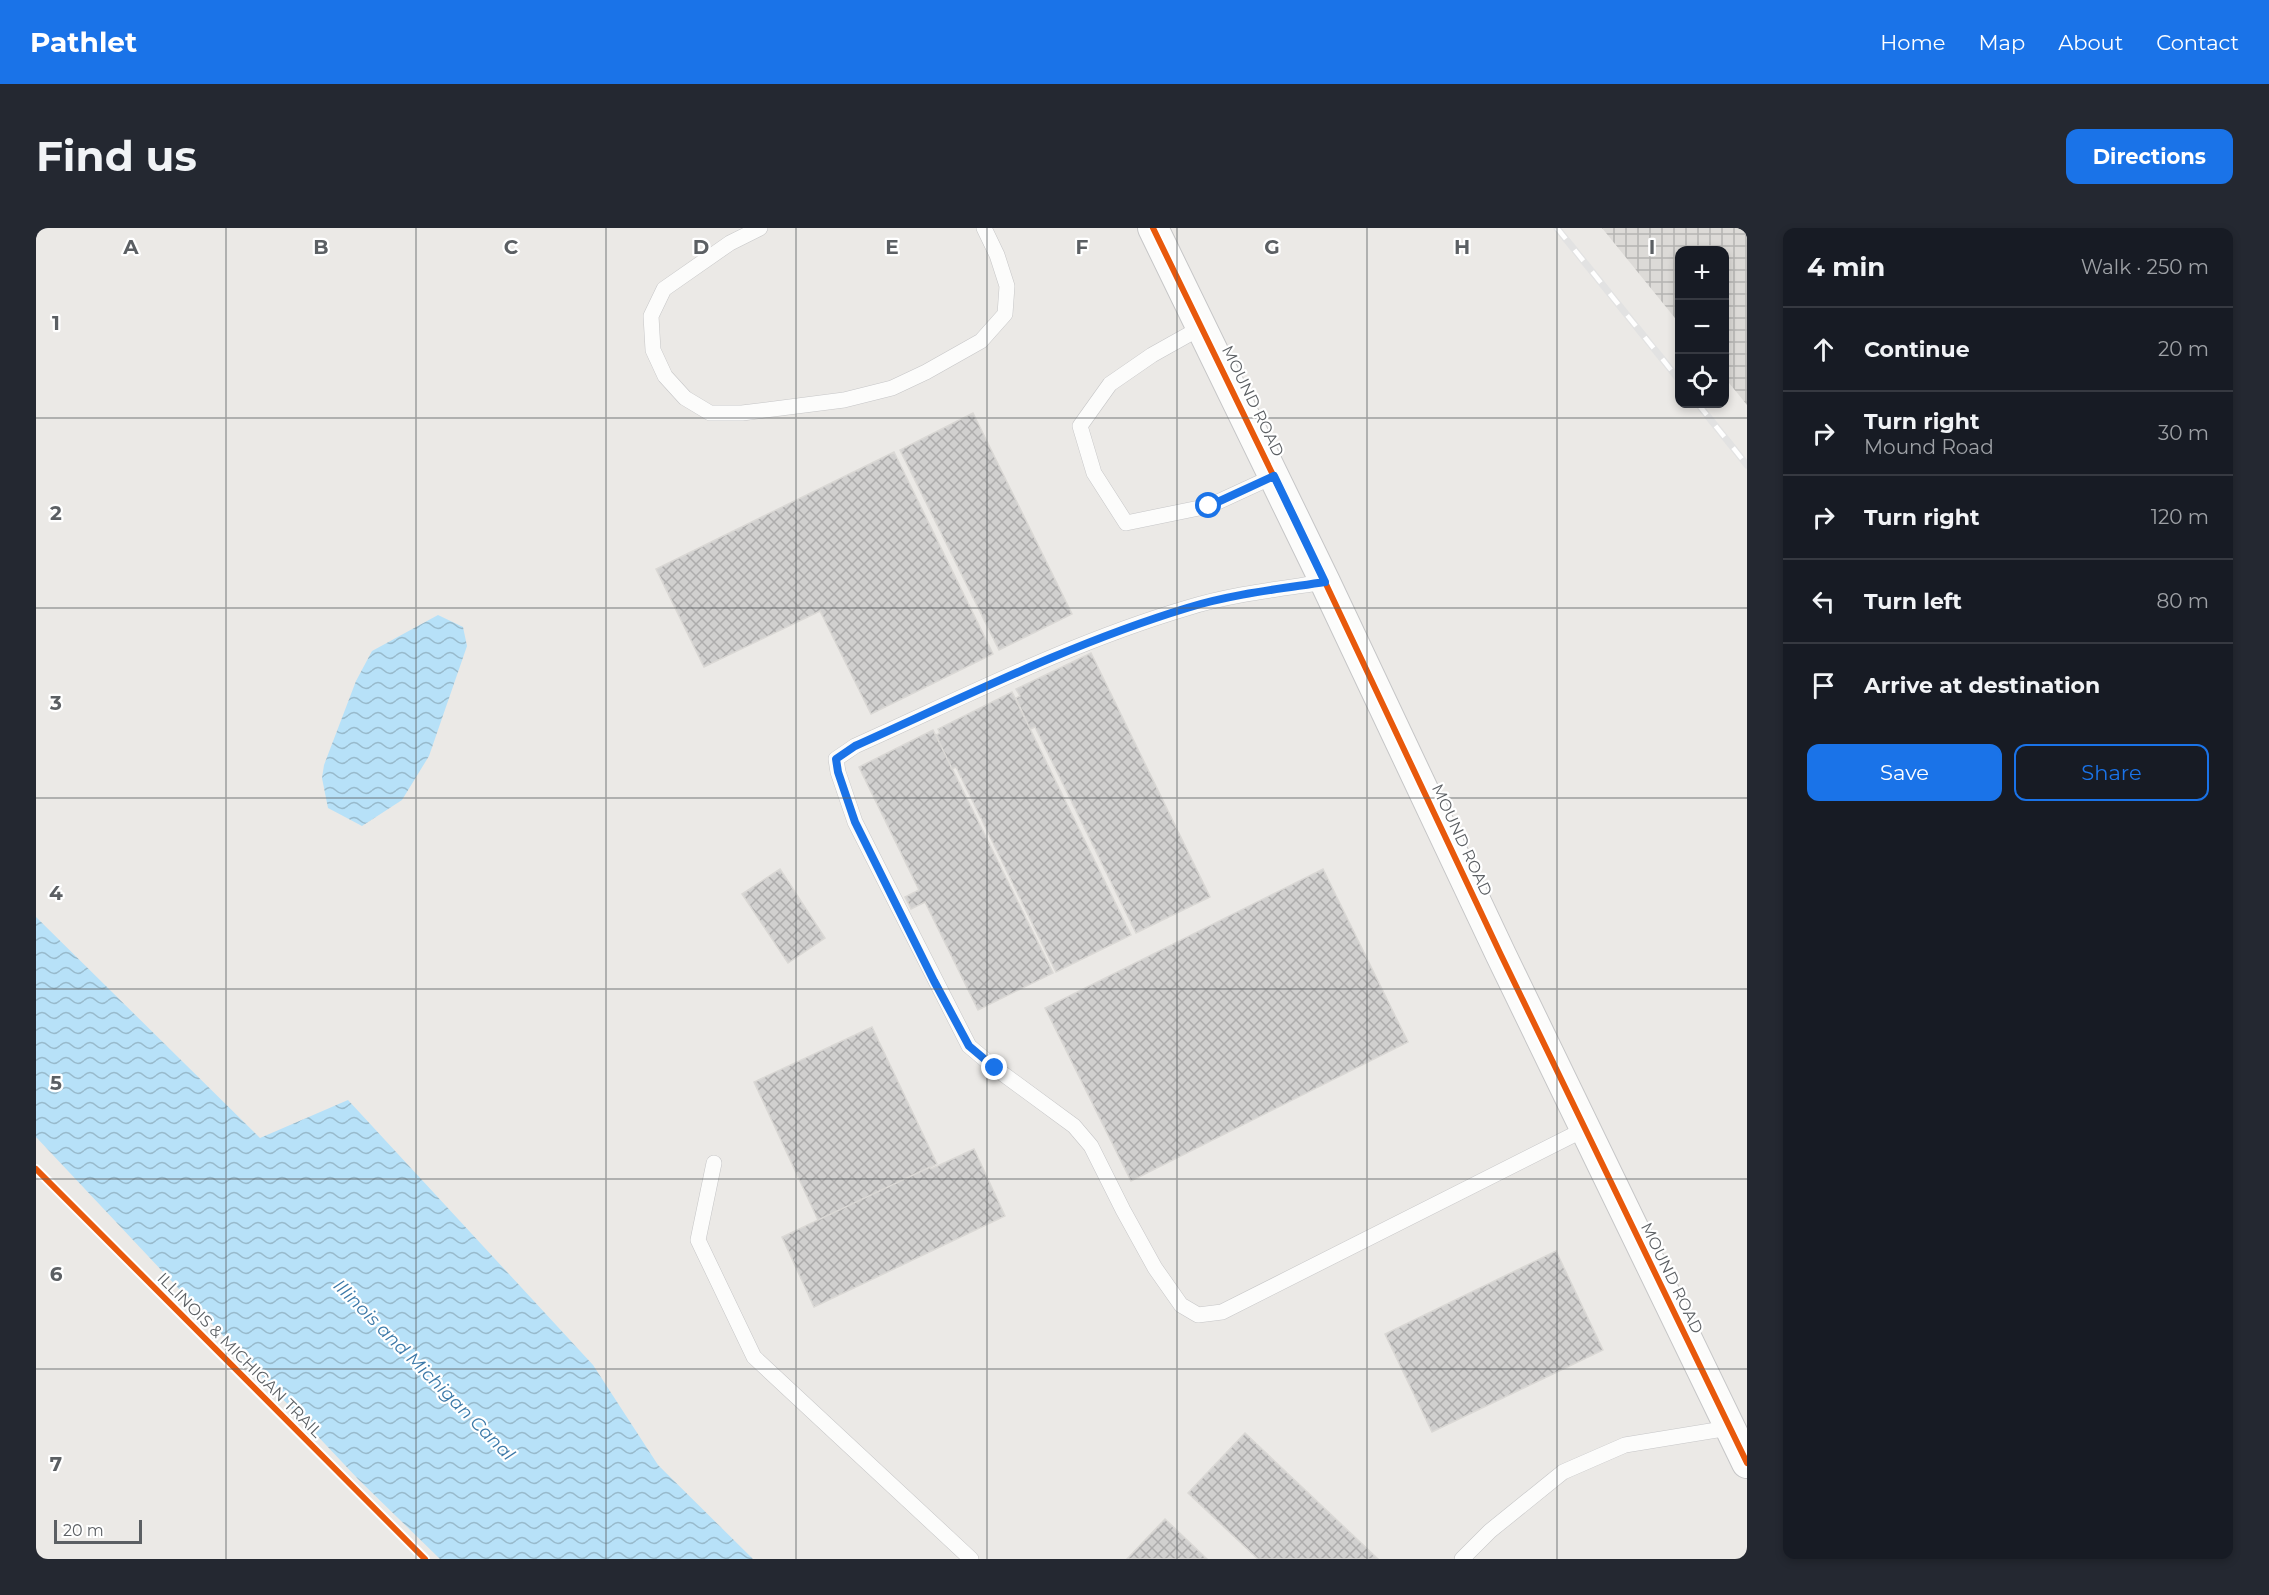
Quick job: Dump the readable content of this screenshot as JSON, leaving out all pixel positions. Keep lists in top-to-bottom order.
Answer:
{
  "streets": {
    "street": ["MOUND ROAD"],
    "cycle path": ["ILLINOIS & MICHIGAN TRAIL"]
  },
  "water": ["Illinois and Michigan Canal"],
  "scale_bar": "20 m",
  "page": {
    "header": "Pathlet",
    "nav": [
      "Home",
      "Map",
      "About",
      "Contact"
    ],
    "buttons": [
      "Directions",
      ["Save", "Share"]
    ],
    "title": "Find us",
    "heading": ["4 min", "Walk · 250 m"],
    "map_buttons": ["+", "−"],
    "list": [
      ["Continue", "20 m"],
      ["Turn right", "Mound Road", "30 m"],
      ["Turn right", "120 m"],
      ["Turn left", "80 m"],
      "Arrive at destination"
    ],
    "scale": "20 m"
  },
  "grid": {
    "columns": [
      "A",
      "B",
      "C",
      "D",
      "E",
      "F",
      "G",
      "H",
      "I"
    ],
    "rows": [
      "1",
      "2",
      "3",
      "4",
      "5",
      "6",
      "7"
    ]
  }
}
